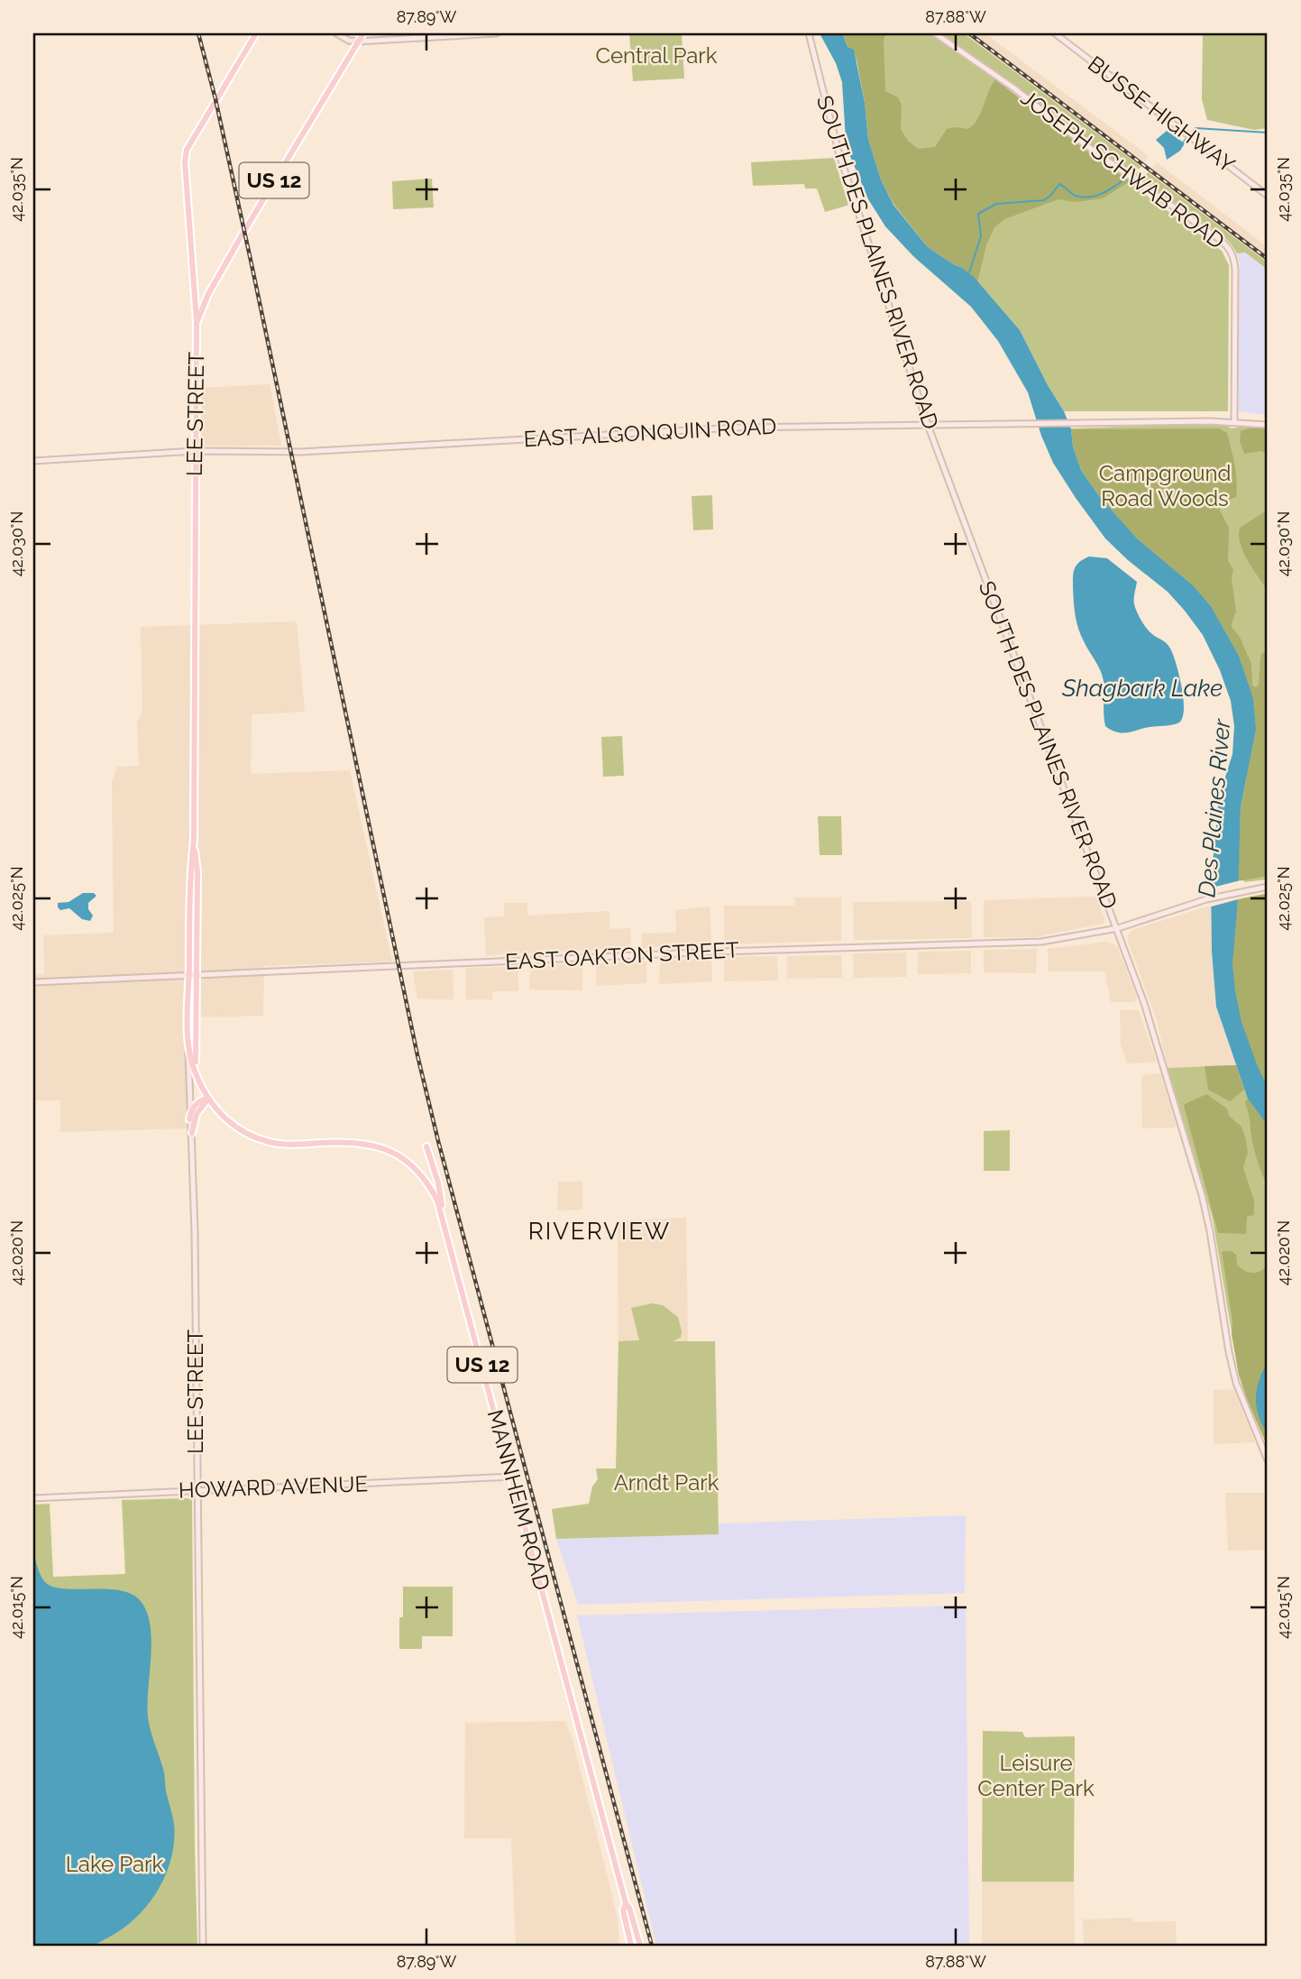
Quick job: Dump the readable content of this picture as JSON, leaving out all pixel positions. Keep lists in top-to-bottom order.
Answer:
{
  "streets": {
    "main road": [
      "BUSSE HIGHWAY",
      "JOSEPH SCHWAB ROAD",
      "US 12",
      "SOUTH DES PLAINES RIVER ROAD",
      "LEE STREET",
      "EAST ALGONQUIN ROAD",
      "EAST OAKTON STREET",
      "HOWARD AVENUE",
      "MANNHEIM ROAD"
    ]
  },
  "crossings": [
    ["JOSEPH SCHWAB ROAD", "EAST ALGONQUIN ROAD"],
    ["US 12", "LEE STREET"],
    ["US 12", "MANNHEIM ROAD"],
    ["SOUTH DES PLAINES RIVER ROAD", "EAST ALGONQUIN ROAD"],
    ["SOUTH DES PLAINES RIVER ROAD", "EAST OAKTON STREET"],
    ["LEE STREET", "EAST ALGONQUIN ROAD"],
    ["LEE STREET", "EAST OAKTON STREET"],
    ["LEE STREET", "HOWARD AVENUE"],
    ["LEE STREET", "MANNHEIM ROAD"],
    ["HOWARD AVENUE", "MANNHEIM ROAD"]
  ],
  "districts": ["RIVERVIEW"],
  "water": ["Shagbark Lake", "Des Plaines River"],
  "parks": [
    "Central Park",
    "Campground Road Woods",
    "Arndt Park",
    "Leisure Center Park",
    "Lake Park"
  ],
  "coordinates": [
    "87.89°W",
    "87.88°W",
    "42.035°N",
    "42.030°N",
    "42.025°N",
    "42.020°N",
    "42.015°N"
  ]
}
